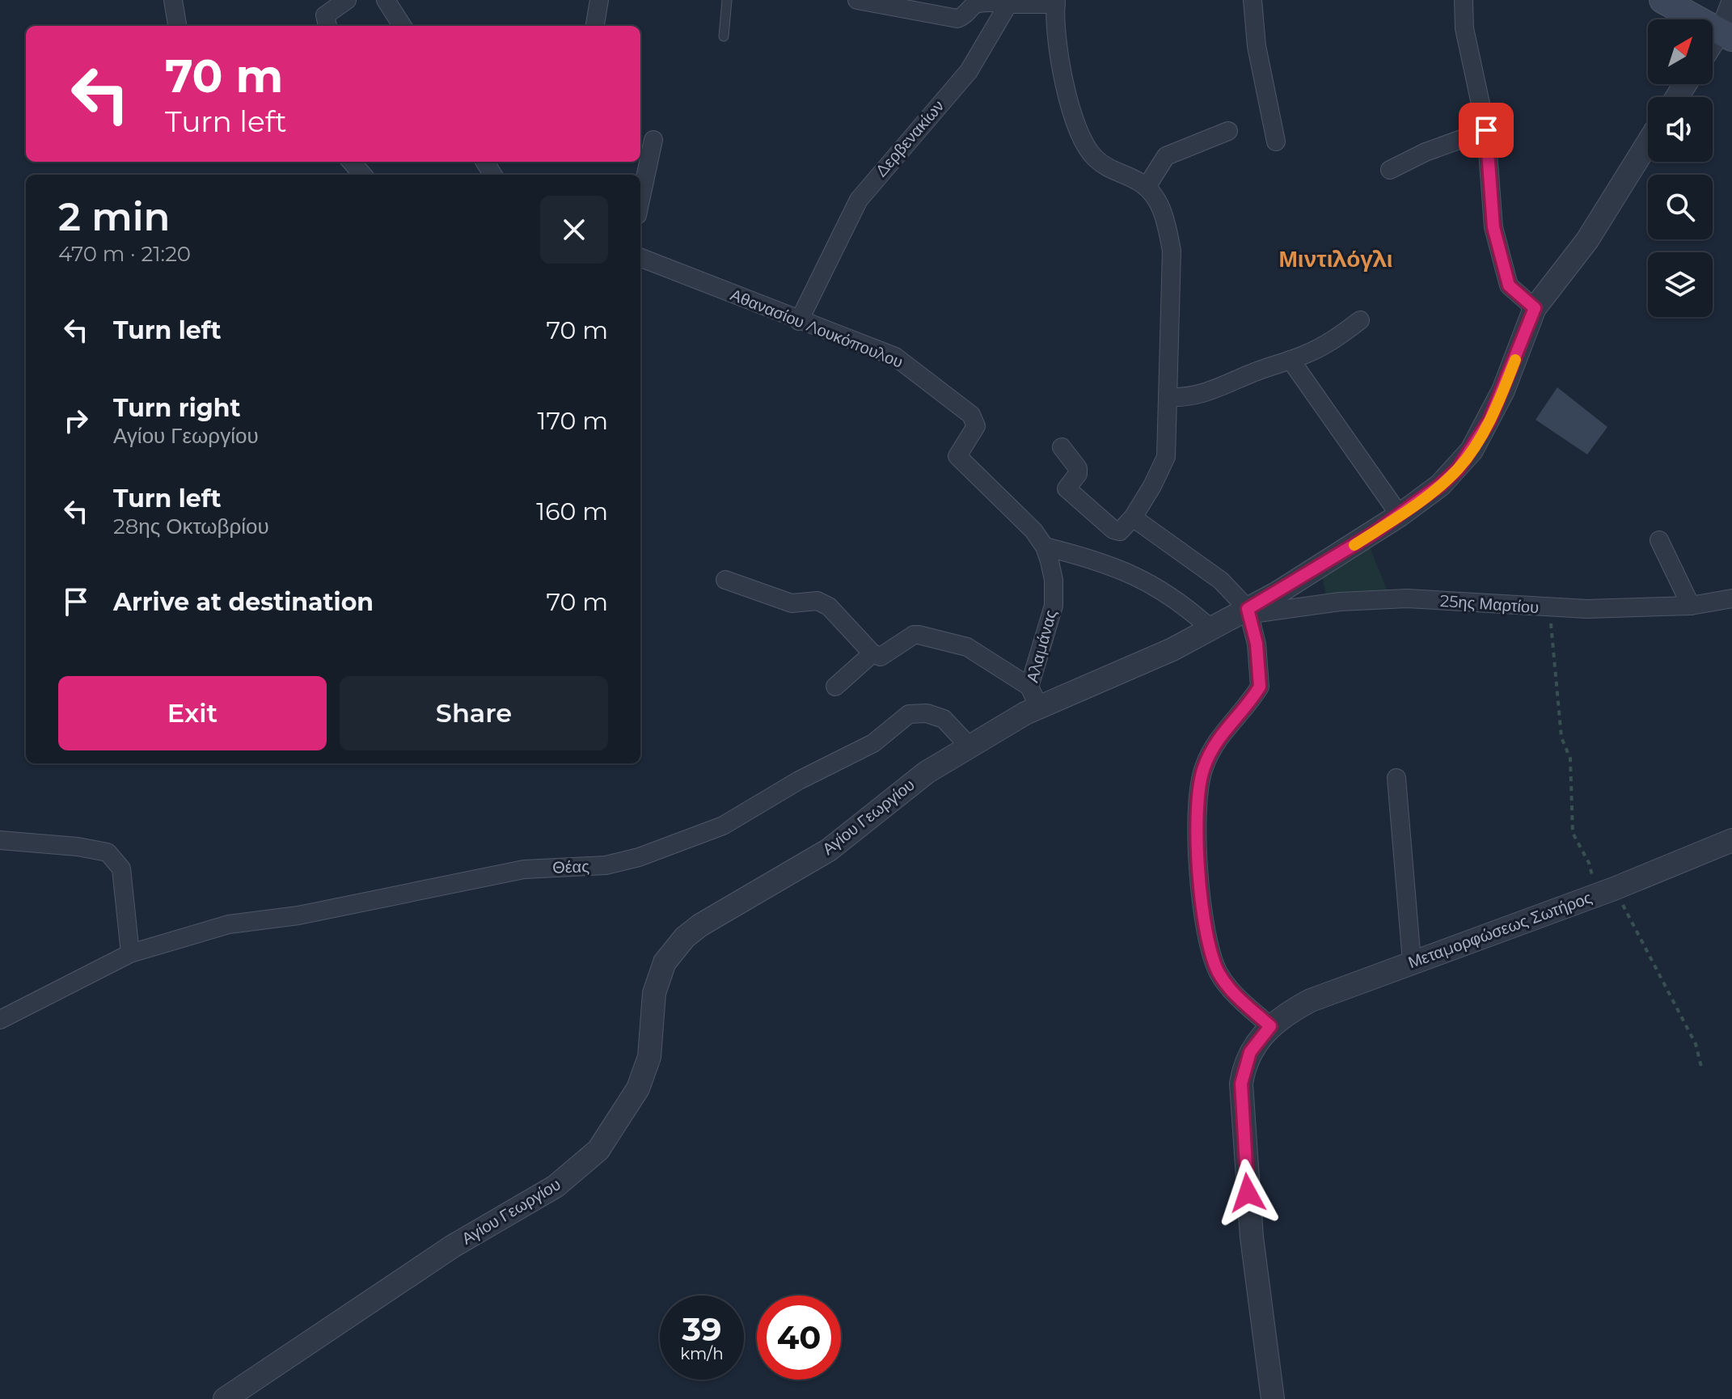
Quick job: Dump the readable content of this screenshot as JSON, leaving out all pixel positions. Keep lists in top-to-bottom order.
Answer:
{
  "streets": {
    "street": [
      "Δερβενακίων",
      "Αθανασίου Λουκόπουλου",
      "25ης Μαρτίου",
      "Αλαμάνας",
      "Αγίου Γεωργίου",
      "Θέας",
      "Μεταμορφώσεως Σωτήρος"
    ]
  },
  "crossings": [
    ["Δερβενακίων", "Αθανασίου Λουκόπουλου"],
    ["Αθανασίου Λουκόπουλου", "Αλαμάνας"],
    ["25ης Μαρτίου", "Αγίου Γεωργίου"],
    ["Αλαμάνας", "Αγίου Γεωργίου"],
    ["Αγίου Γεωργίου", "Θέας"]
  ],
  "districts": ["Μιντιλόγλι"],
  "north": "top right",
  "page": {
    "turn": ["70 m", "Turn left"],
    "heading": ["2 min", "470 m · 21:20"],
    "list": [
      {
        "name": "Turn left",
        "value": "70 m"
      },
      {
        "name": "Turn right",
        "note": "Αγίου Γεωργίου",
        "value": "170 m"
      },
      {
        "name": "Turn left",
        "note": "28ης Οκτωβρίου",
        "value": "160 m"
      },
      {
        "name": "Arrive at destination",
        "value": "70 m"
      }
    ],
    "buttons": ["Exit", "Share"],
    "speed": "39 km/h",
    "limit": "40"
  }
}
